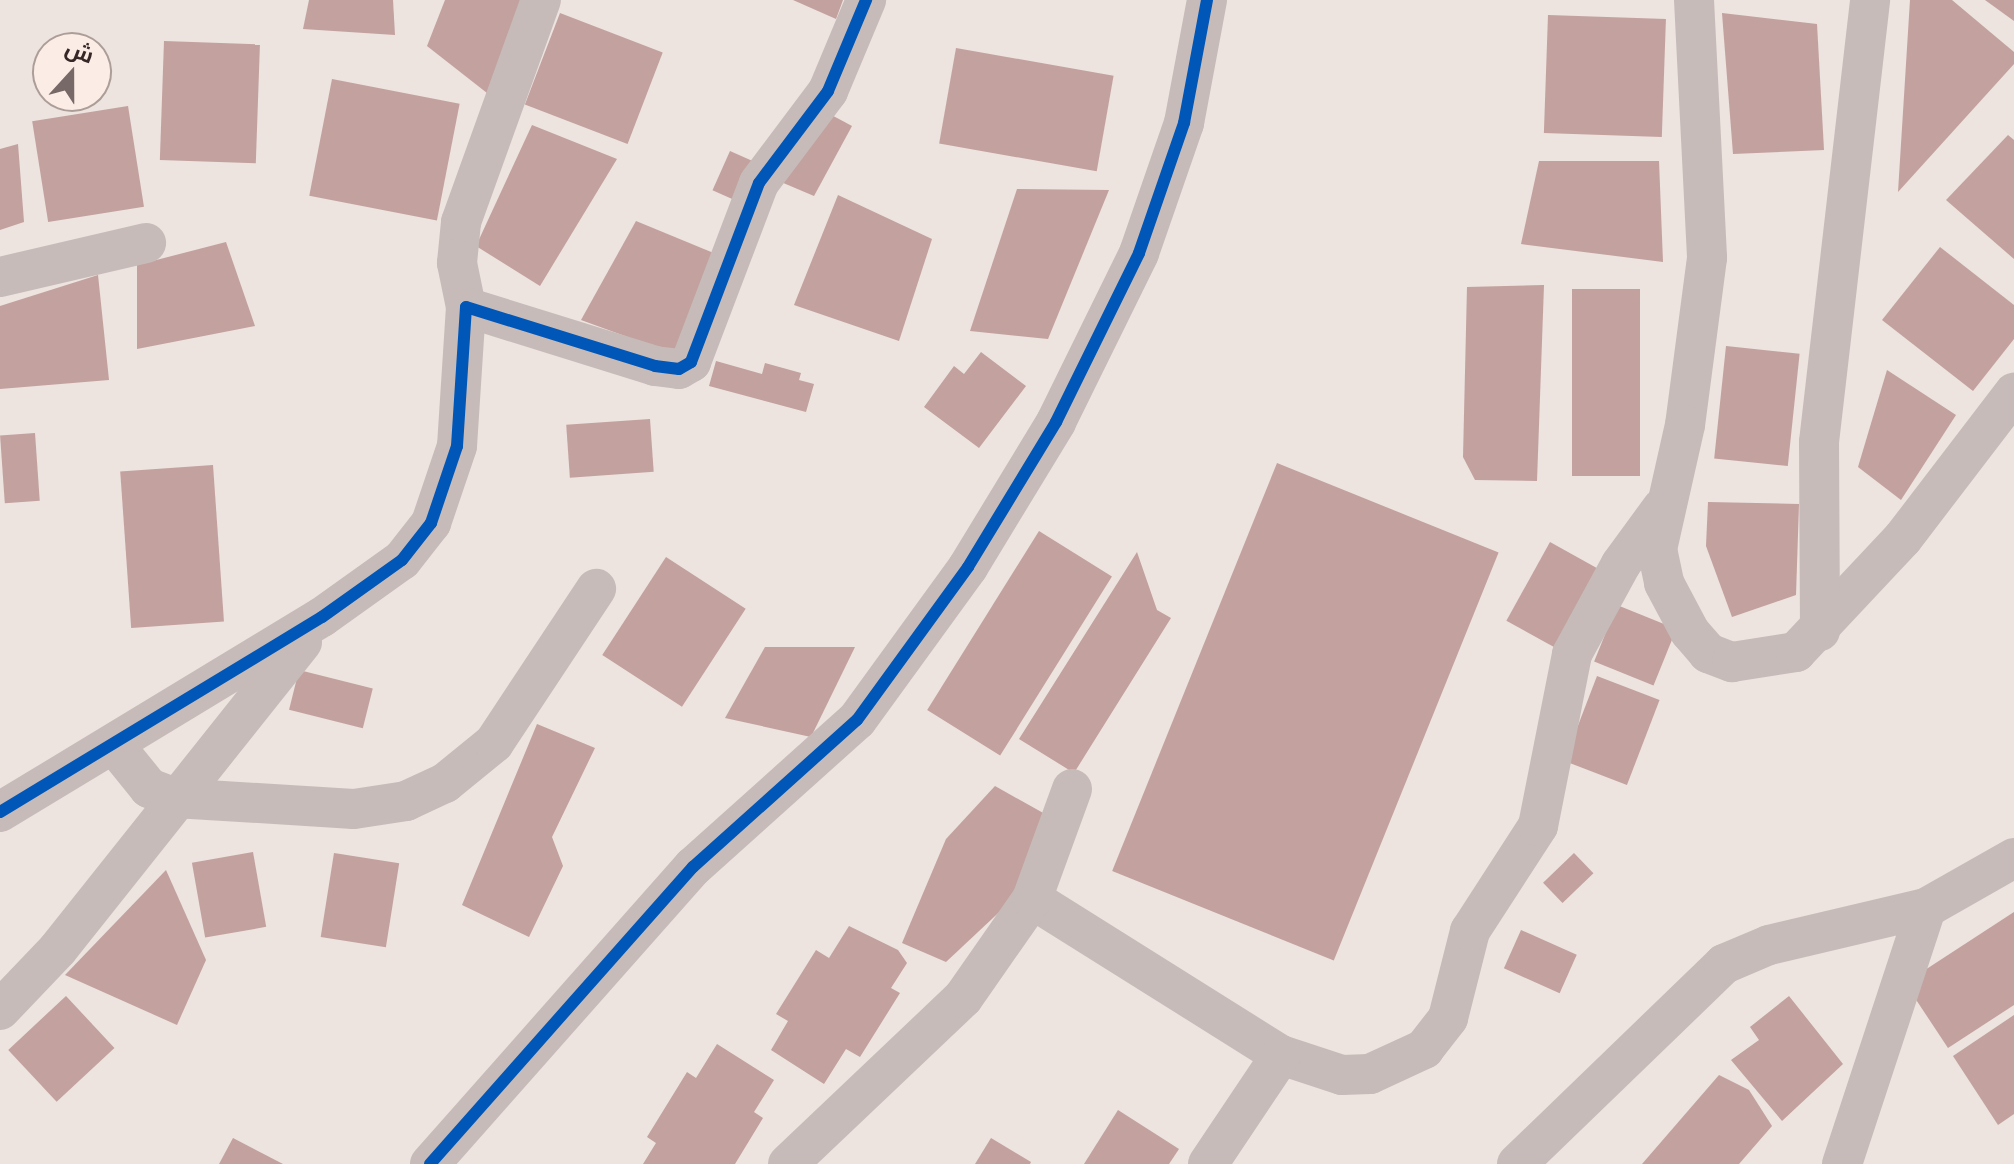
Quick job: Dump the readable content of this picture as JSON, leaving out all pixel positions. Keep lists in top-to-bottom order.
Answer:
{
  "north": "top"
}
